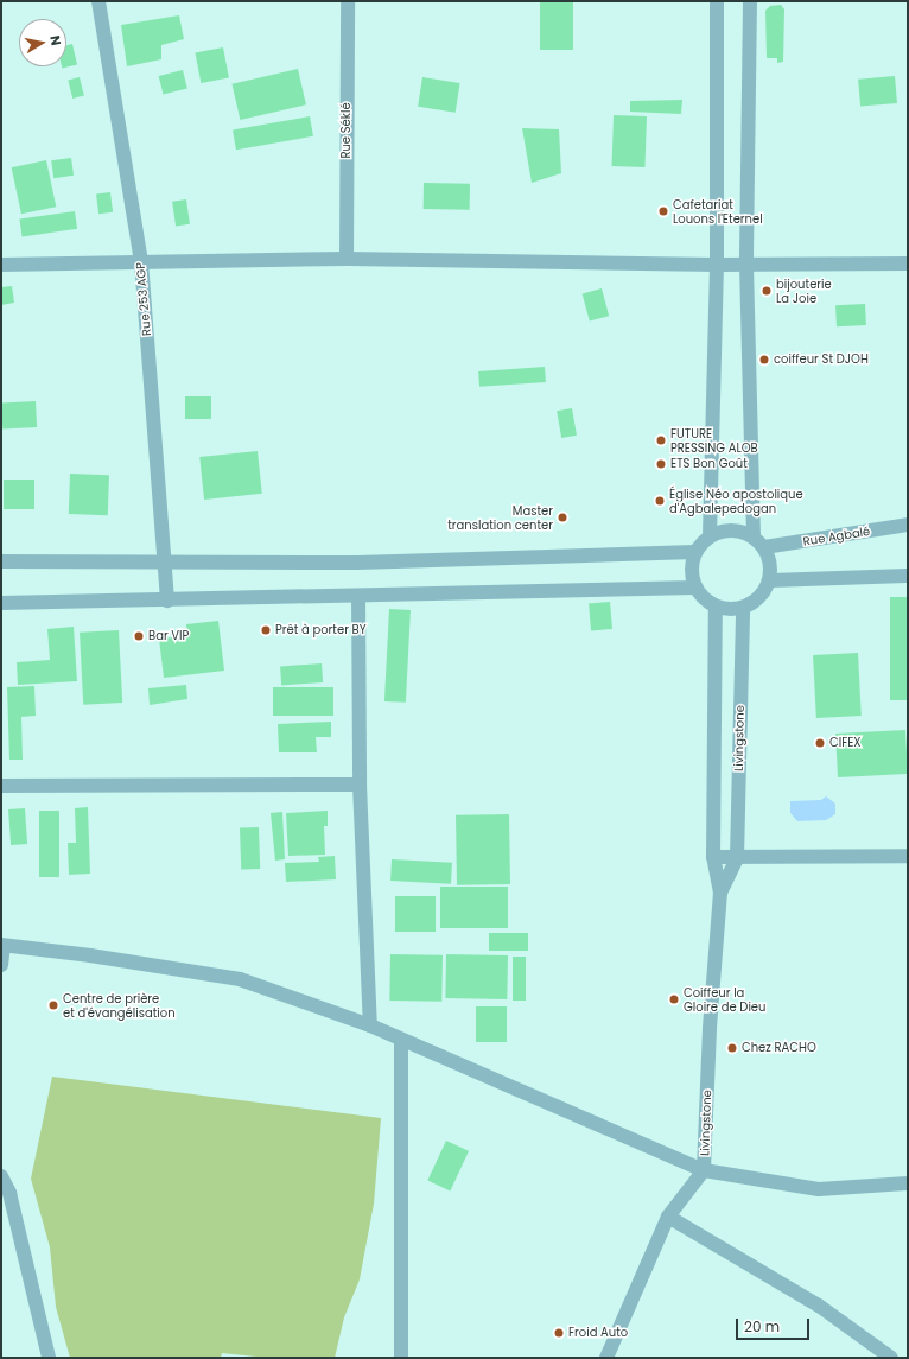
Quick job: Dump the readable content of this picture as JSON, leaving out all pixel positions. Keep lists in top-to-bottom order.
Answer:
{
  "streets": {
    "street": [
      "Rue Séklé",
      "Rue 253 AGP",
      "Rue Agbalé",
      "Livingstone"
    ]
  },
  "crossings": [
    ["Rue Agbalé", "Livingstone"]
  ],
  "places": [
    "Cafetariat Louons l'Eternel",
    "bijouterie La Joie",
    "coiffeur St DJOH",
    "FUTURE PRESSING ALOB",
    "ETS Bon Goût",
    "Église Néo apostolique d'Agbalepedogan",
    "Master translation center",
    "Prêt à porter BY",
    "Bar VIP",
    "CIFEX",
    "Coiffeur la Gloire de Dieu",
    "Centre de prière et d'évangélisation",
    "Chez RACHO",
    "Froid Auto"
  ],
  "scale_bar": "20 m",
  "north": "right"
}
